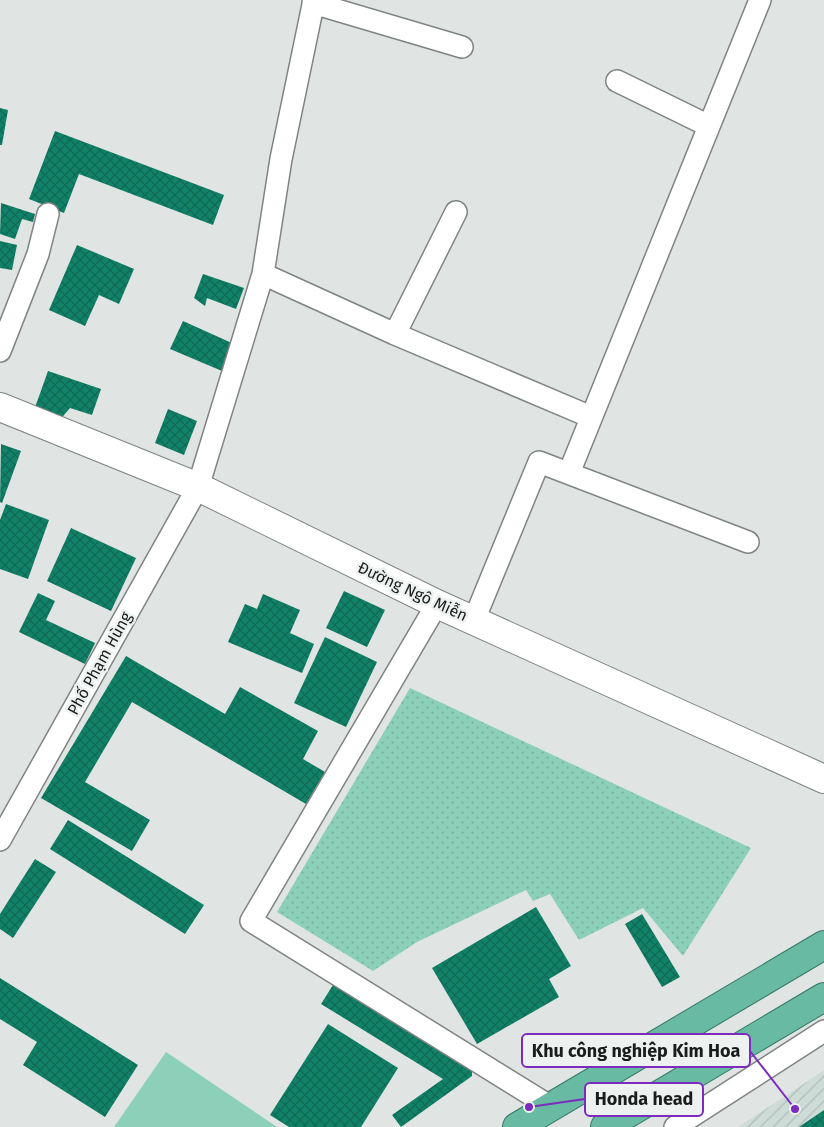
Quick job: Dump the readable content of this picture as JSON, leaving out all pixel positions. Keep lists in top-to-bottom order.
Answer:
{
  "streets": {
    "street": ["Đường Ngô Miễn", "Phố Phạm Hùng"]
  },
  "crossings": [
    ["Đường Ngô Miễn", "Phố Phạm Hùng"]
  ],
  "places": ["Honda head", "Khu công nghiệp Kim Hoa"]
}
